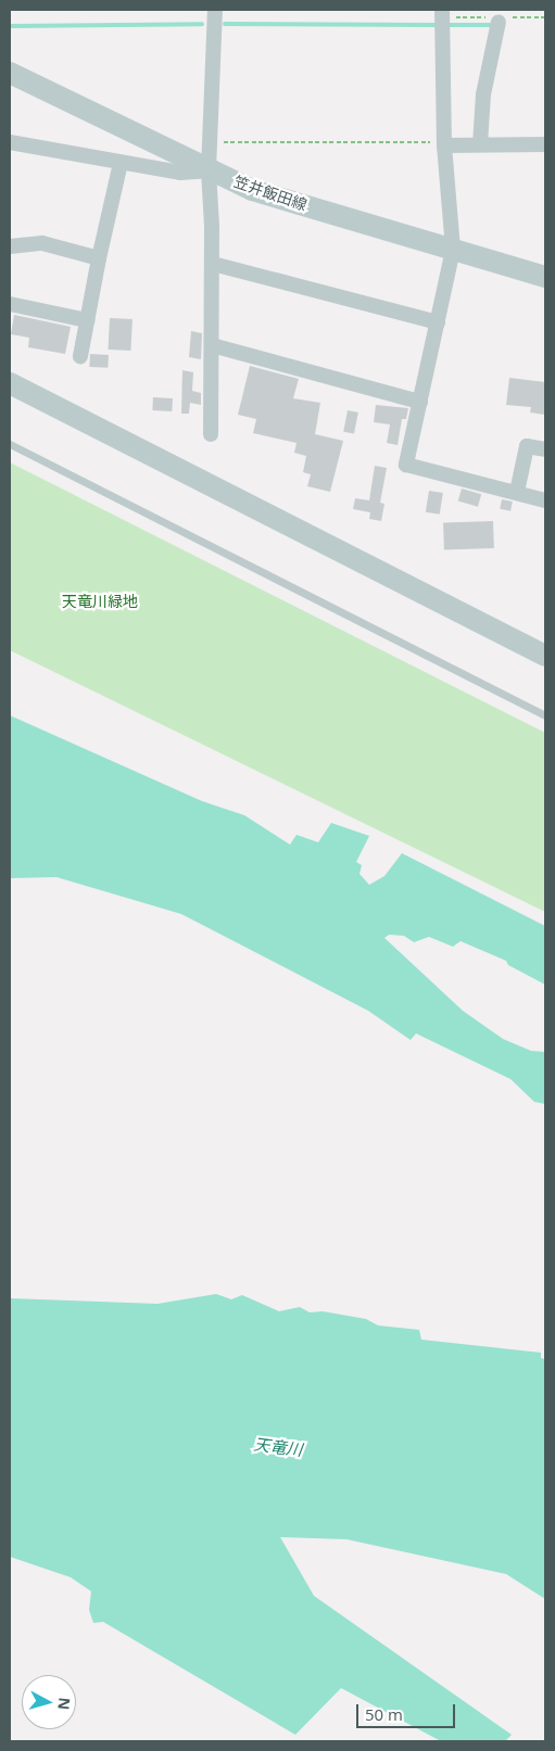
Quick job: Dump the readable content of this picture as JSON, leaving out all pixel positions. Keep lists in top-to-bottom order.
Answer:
{
  "streets": {
    "street": ["笠井飯田線"]
  },
  "water": ["天竜川"],
  "parks": ["天竜川緑地"],
  "scale_bar": "50 m",
  "north": "right"
}
